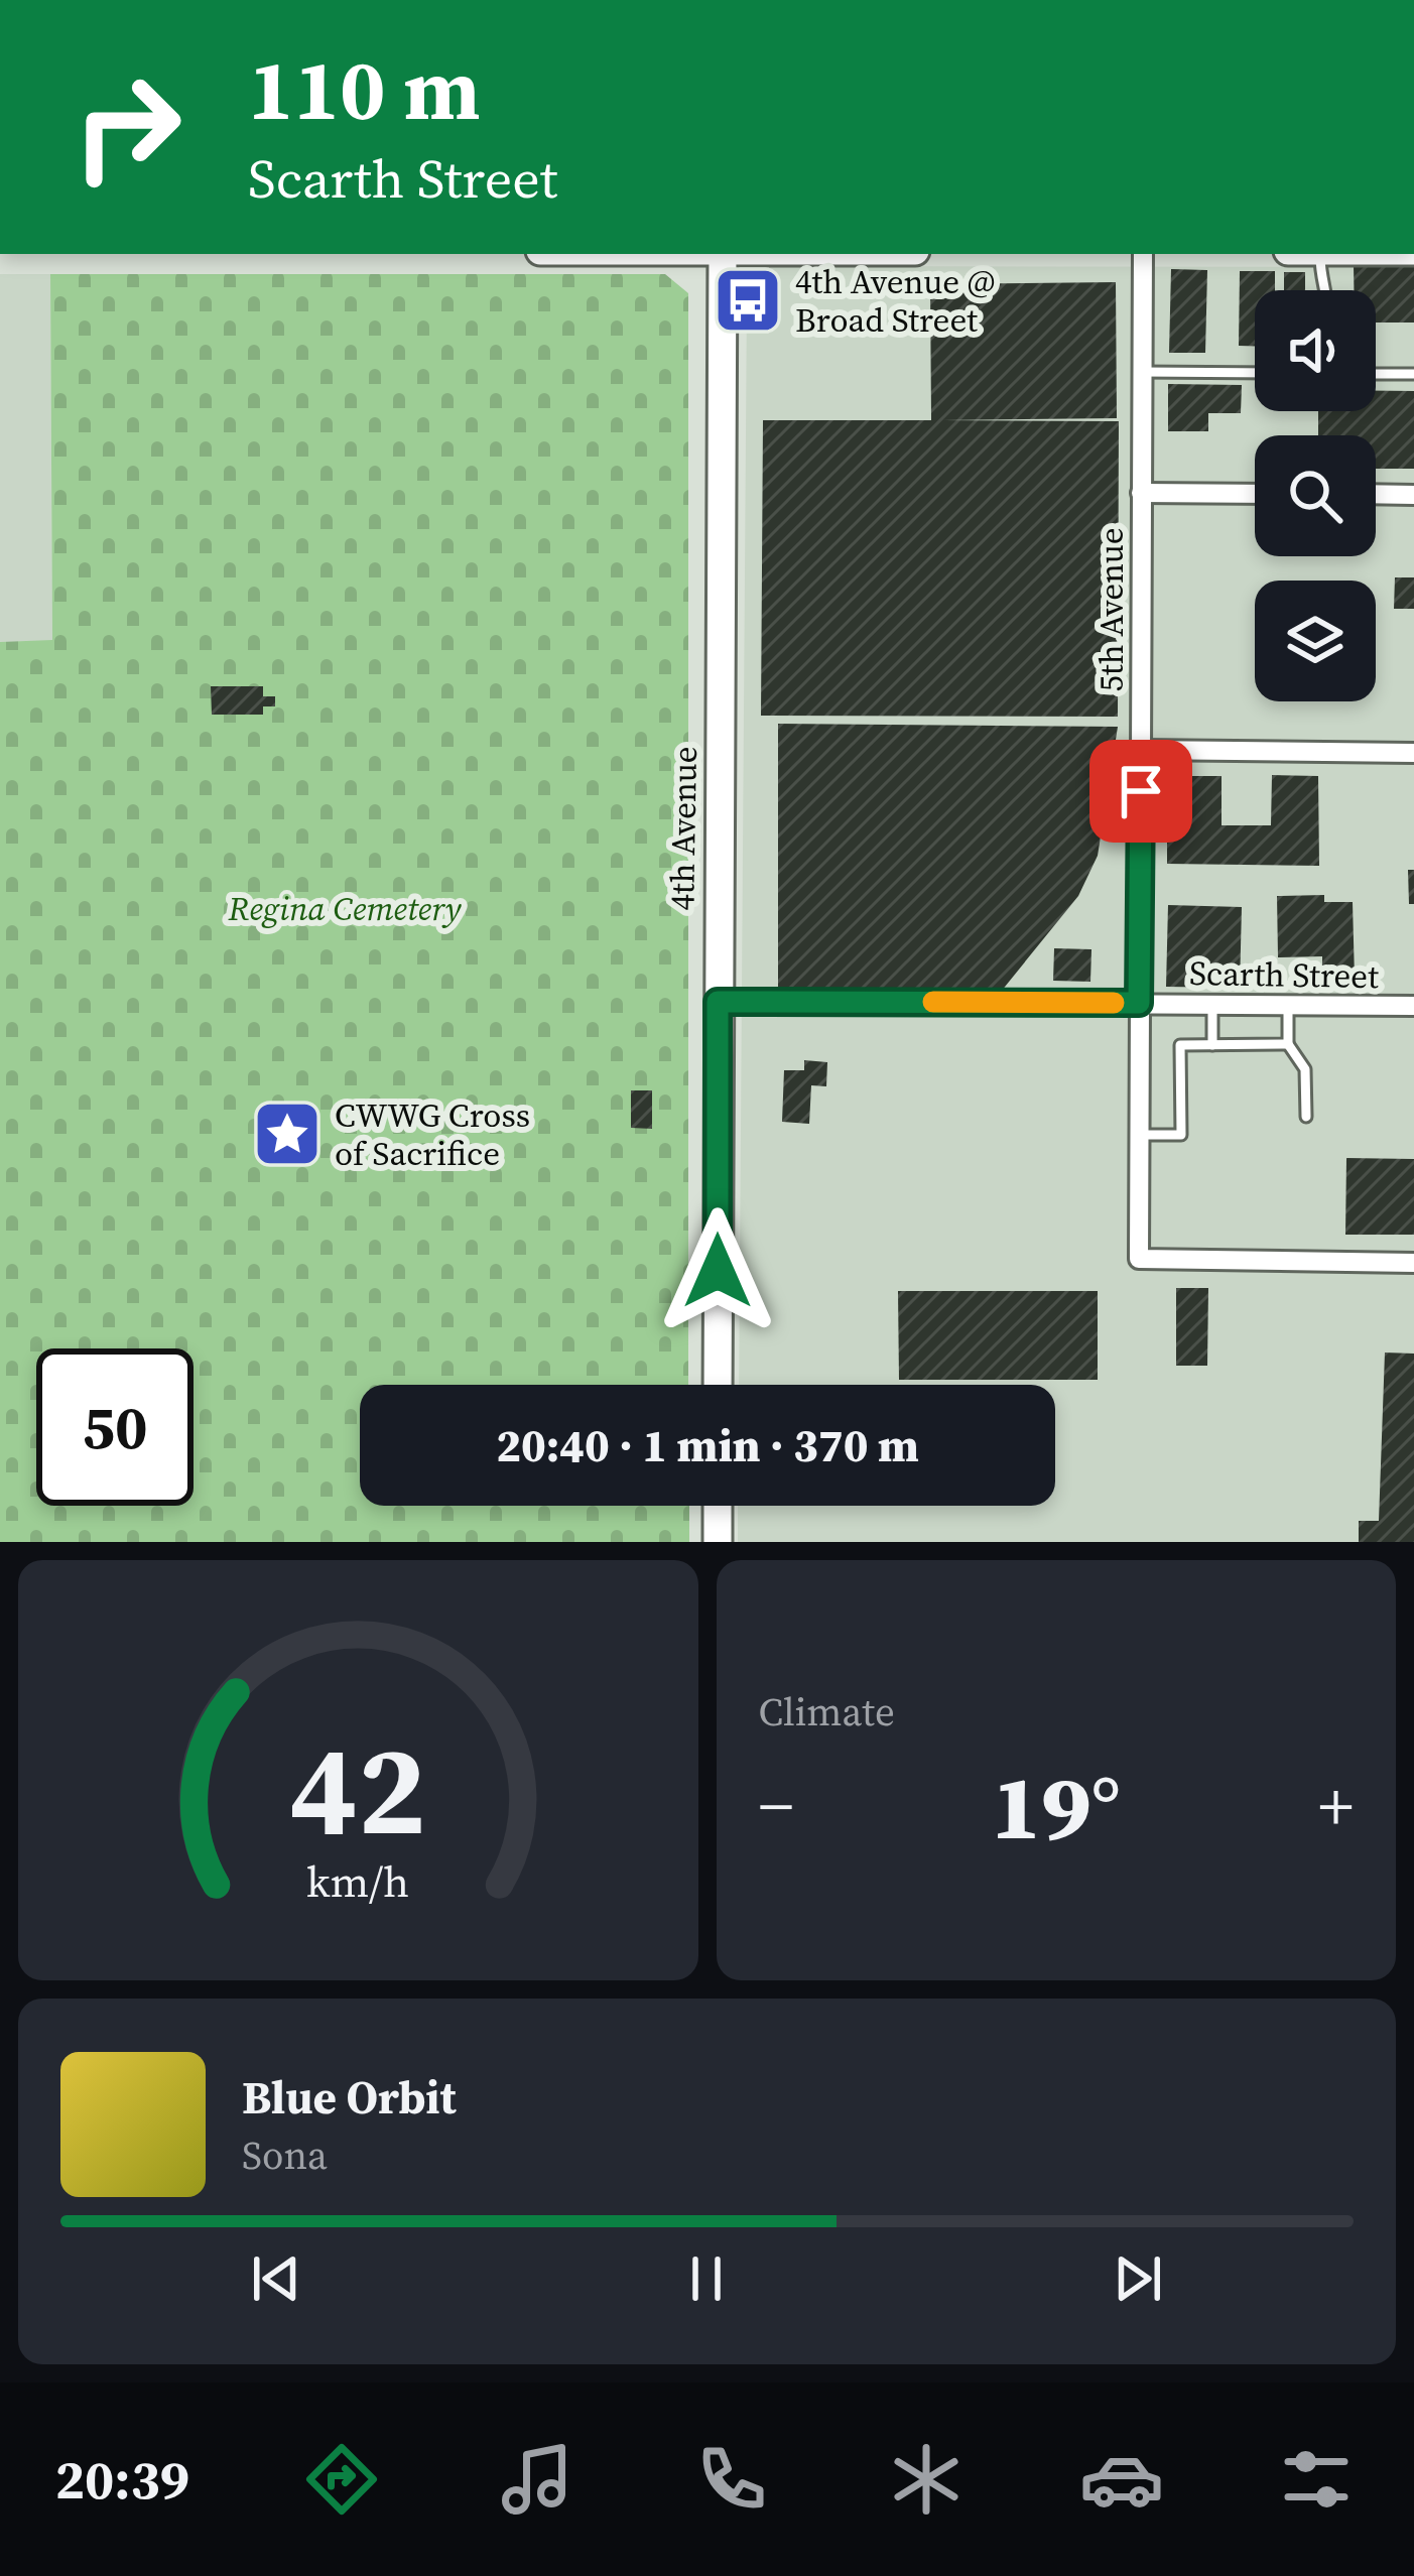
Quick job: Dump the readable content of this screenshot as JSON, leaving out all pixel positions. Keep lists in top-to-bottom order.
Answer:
{
  "streets": {
    "main road": ["4th Avenue"],
    "street": ["5th Avenue", "Scarth Street"]
  },
  "crossings": [
    ["5th Avenue", "Scarth Street"],
    ["4th Avenue", "Scarth Street"]
  ],
  "parks": ["Regina Cemetery"],
  "places": {
    "bus stop": ["4th Avenue @ Broad Street"],
    "place": ["CWWG Cross of Sacrifice"]
  },
  "page": {
    "turn": ["110 m", "Scarth Street"],
    "limit": "50",
    "trip": "20:40 · 1 min · 370 m",
    "tile": "Climate",
    "heat": ["−", "19°", "+"],
    "song": ["Blue Orbit", "Sona"],
    "tabs": "20:39",
    "gauge": ["42", "km/h"]
  }
}
